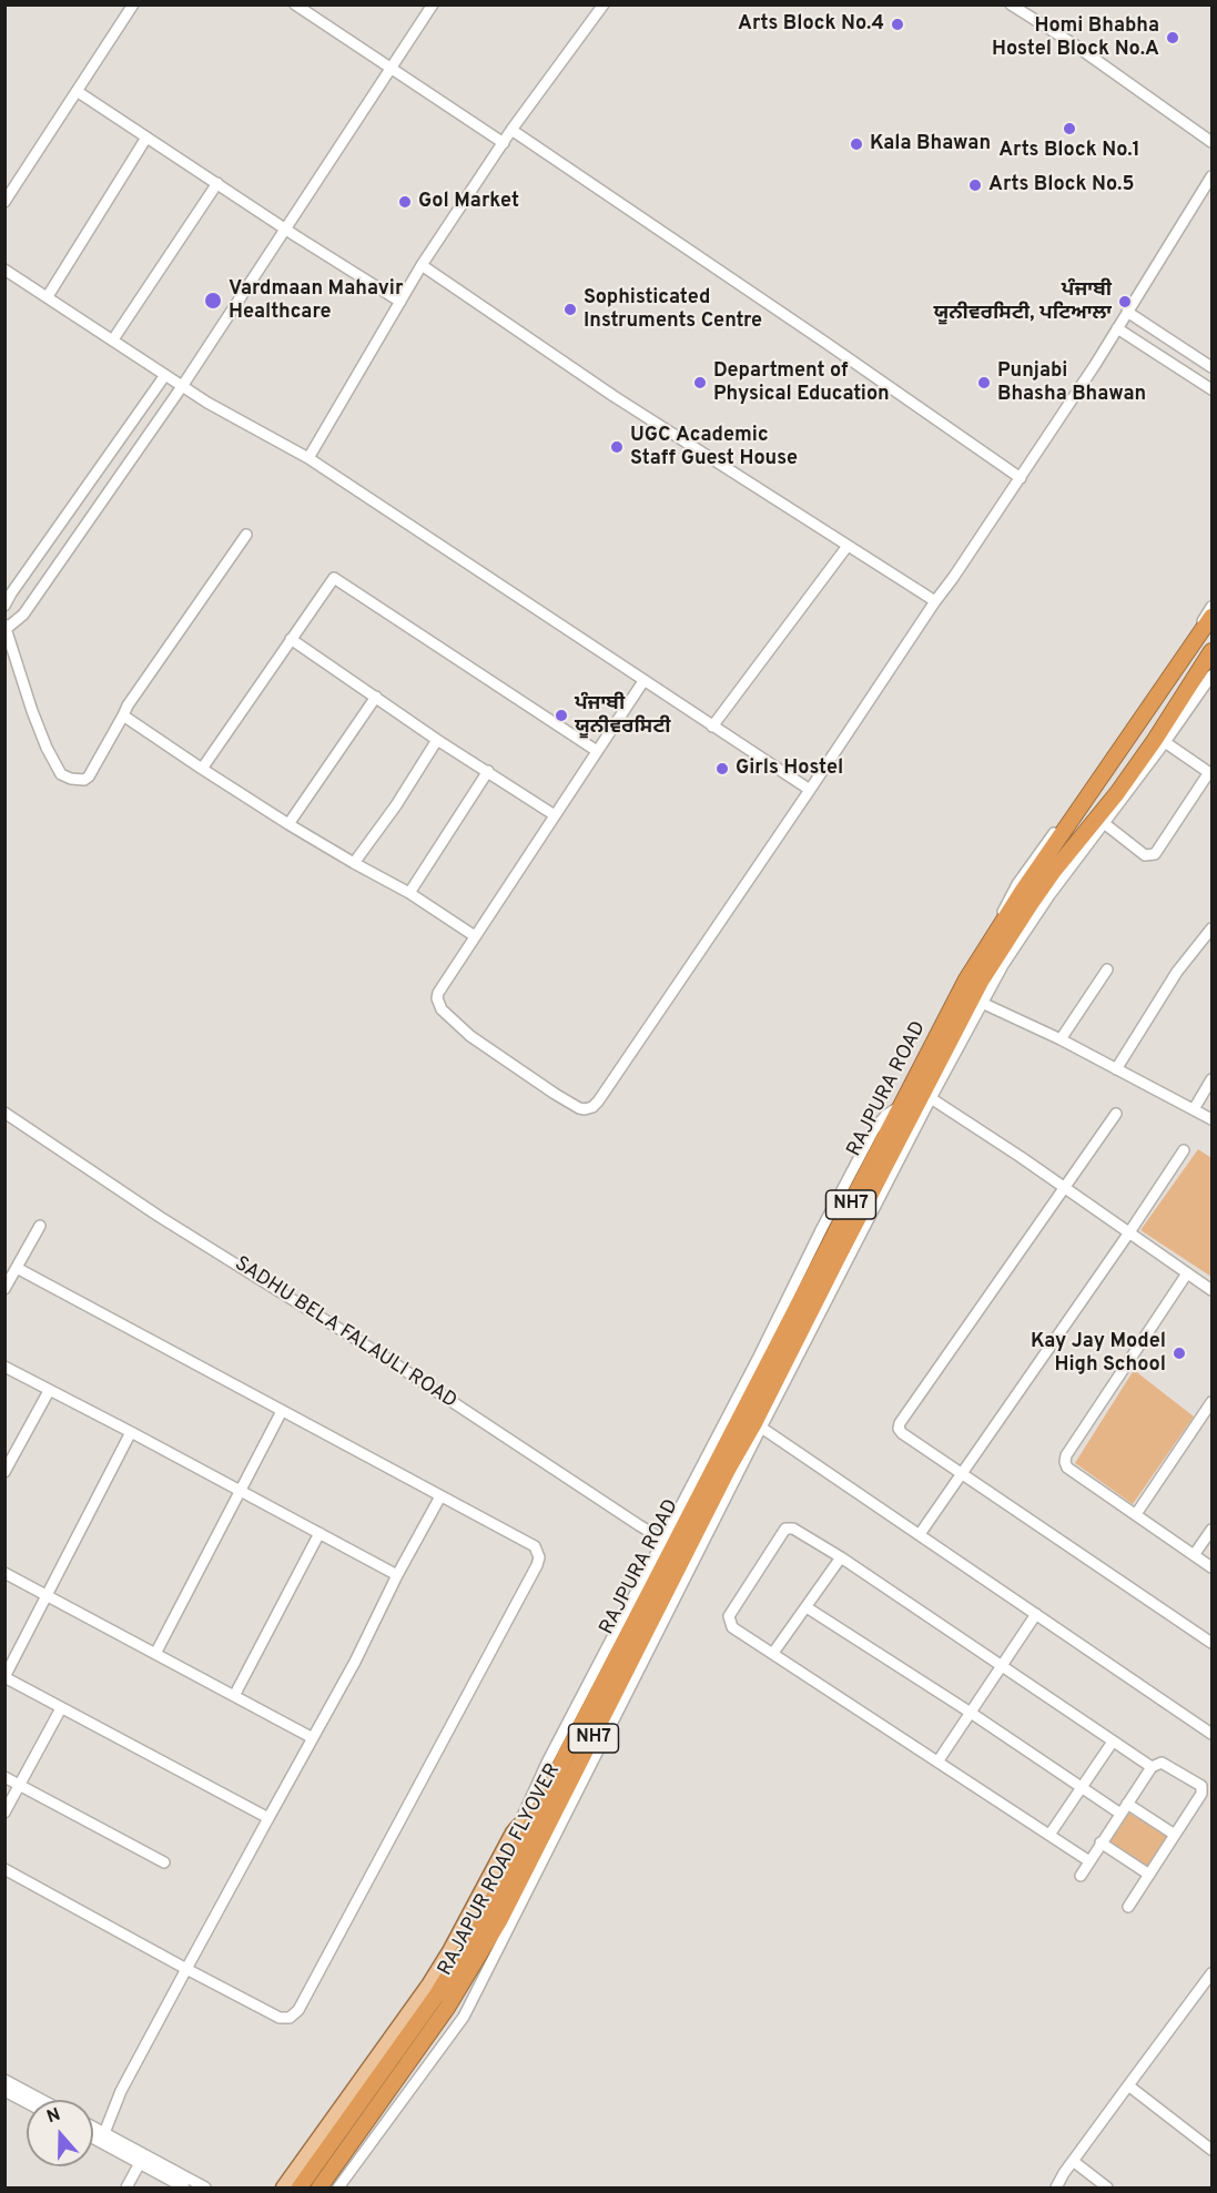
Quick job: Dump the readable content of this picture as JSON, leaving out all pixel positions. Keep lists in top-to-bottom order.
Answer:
{
  "streets": {
    "highway": ["RAJPURA ROAD", "NH7", "RAJAPUR ROAD FLYOVER"],
    "street": ["SADHU BELA FALAULI ROAD"]
  },
  "crossings": [
    ["RAJPURA ROAD", "SADHU BELA FALAULI ROAD"],
    ["RAJPURA ROAD", "RAJAPUR ROAD FLYOVER"],
    ["SADHU BELA FALAULI ROAD", "RAJAPUR ROAD FLYOVER"]
  ],
  "places": [
    "Arts Block No.4",
    "Homi Bhabha Hostel Block No.A",
    "Arts Block No.1",
    "Kala Bhawan",
    "Arts Block No.5",
    "Gol Market",
    "Vardmaan Mahavir Healthcare",
    "ਪੰਜਾਬੀ ਯੂਨੀਵਰਸਿਟੀ, ਪਟਿਆਲਾ",
    "Sophisticated Instruments Centre",
    "Department of Physical Education",
    "Punjabi Bhasha Bhawan",
    "UGC Academic Staff Guest House",
    "ਪੰਜਾਬੀ ਯੂਨੀਵਰਸਿਟੀ",
    "Girls Hostel",
    "Kay Jay Model High School"
  ],
  "north": "top"
}
